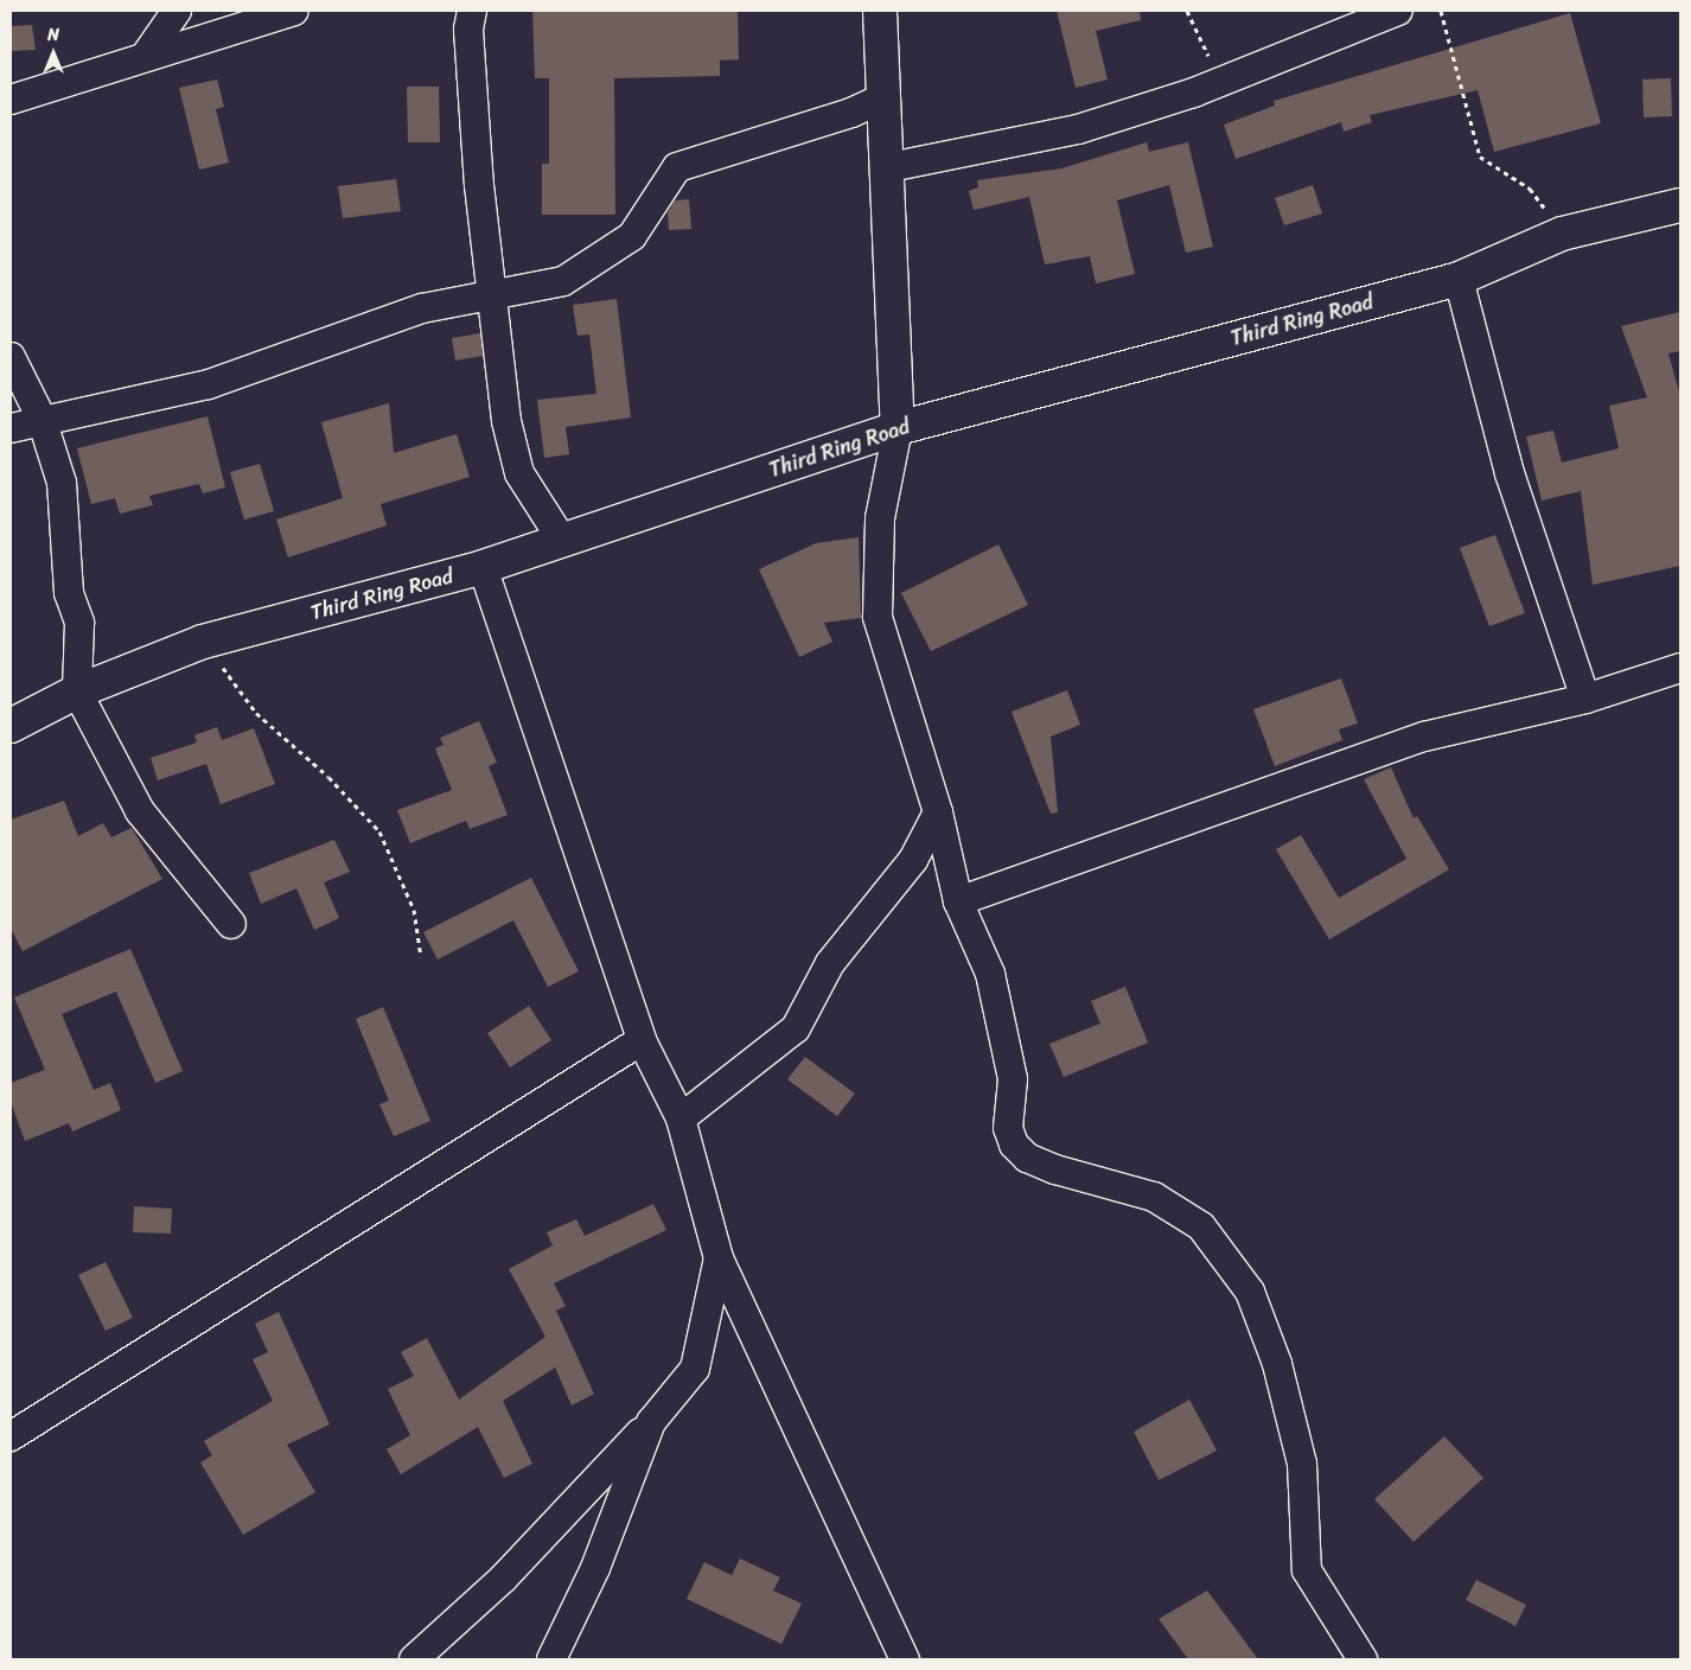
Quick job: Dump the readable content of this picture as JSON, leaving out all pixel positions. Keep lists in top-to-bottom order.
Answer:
{
  "streets": {
    "street": ["Third Ring Road"]
  },
  "north": "top"
}
